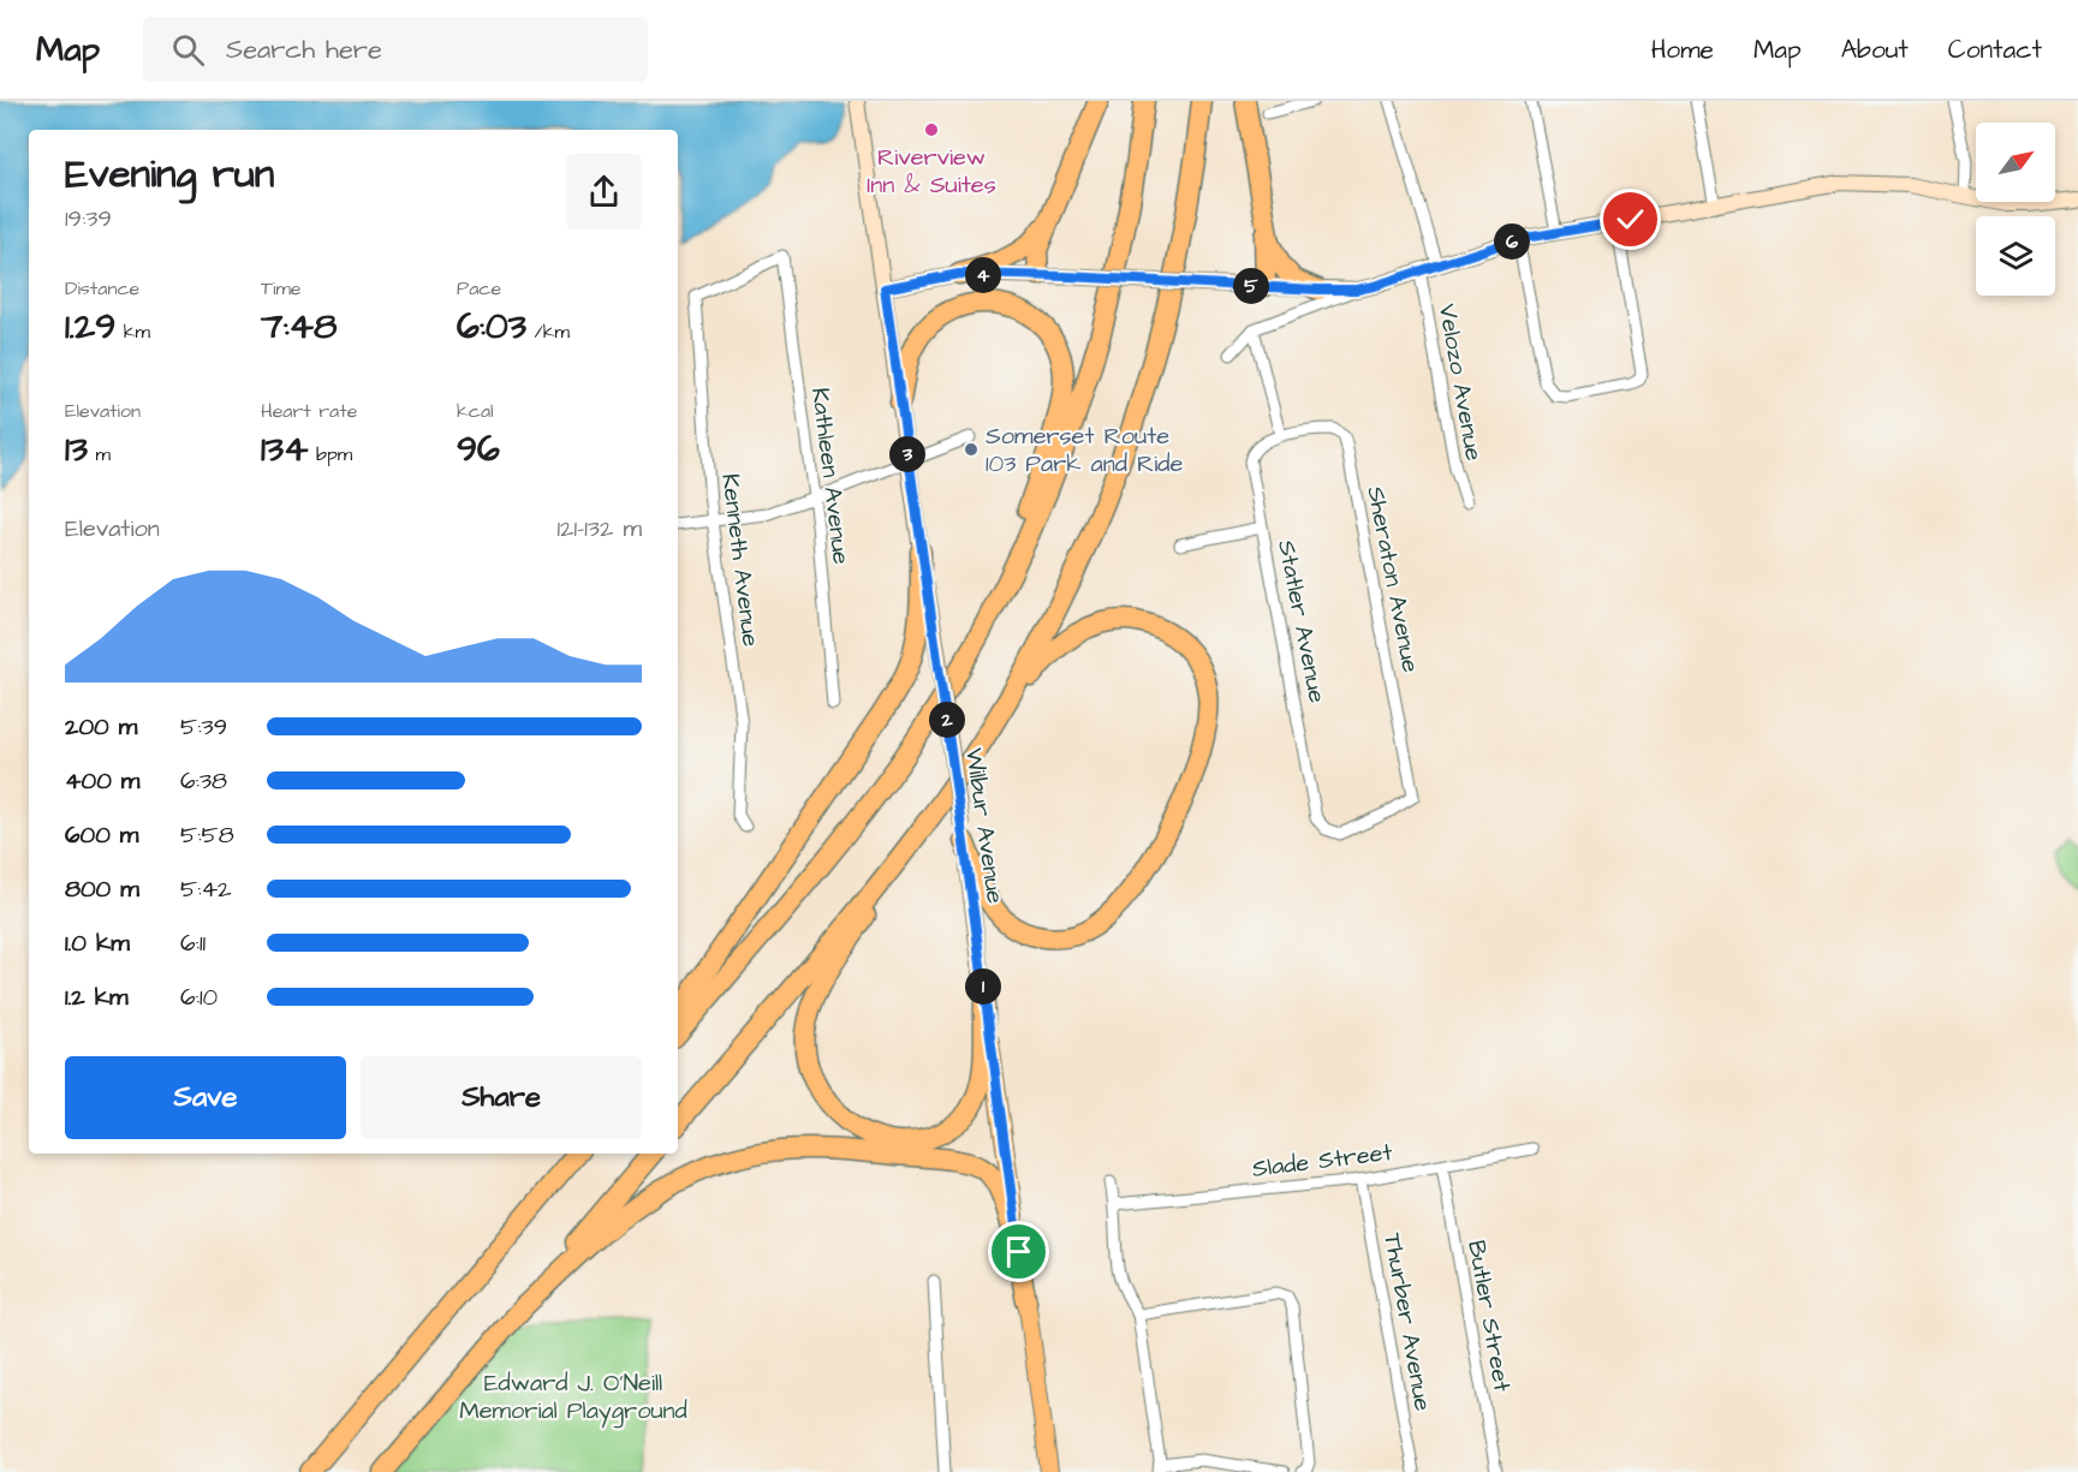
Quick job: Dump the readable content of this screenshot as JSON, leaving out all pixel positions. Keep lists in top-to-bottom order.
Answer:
{
  "streets": {
    "main road": ["Wilbur Avenue"],
    "street": [
      "Velozo Avenue",
      "Kathleen Avenue",
      "Kenneth Avenue",
      "Sheraton Avenue",
      "Statler Avenue",
      "Slade Street",
      "Butler Street",
      "Thurber Avenue"
    ]
  },
  "crossings": [
    ["Kathleen Avenue", "Kenneth Avenue"],
    ["Sheraton Avenue", "Statler Avenue"],
    ["Slade Street", "Butler Street"],
    ["Slade Street", "Thurber Avenue"]
  ],
  "parks": ["Edward J. O'Neill Memorial Playground"],
  "places": ["Riverview Inn & Suites", "Somerset Route 103 Park and Ride"],
  "north": "top right",
  "page": {
    "header": "Map",
    "search": "Search here",
    "nav": [
      "Home",
      "Map",
      "About",
      "Contact"
    ],
    "heading": ["Evening run", "19:39"],
    "pins": [
      "6",
      "4",
      "5",
      "3",
      "2",
      "1"
    ],
    "stats": [
      ["Distance", "1.29 km"],
      ["Time", "7:48"],
      ["Pace", "6:03 /km"],
      ["Elevation", "13 m"],
      ["Heart rate", "134 bpm"],
      ["kcal", "96"]
    ],
    "chart": ["Elevation", "121–132 m"],
    "list": [
      {
        "name": "200 m",
        "note": "5:39"
      },
      {
        "name": "400 m",
        "note": "6:38"
      },
      {
        "name": "600 m",
        "note": "5:58"
      },
      {
        "name": "800 m",
        "note": "5:42"
      },
      {
        "name": "1.0 km",
        "note": "6:11"
      },
      {
        "name": "1.2 km",
        "note": "6:10"
      }
    ],
    "buttons": ["Save", "Share"]
  }
}
